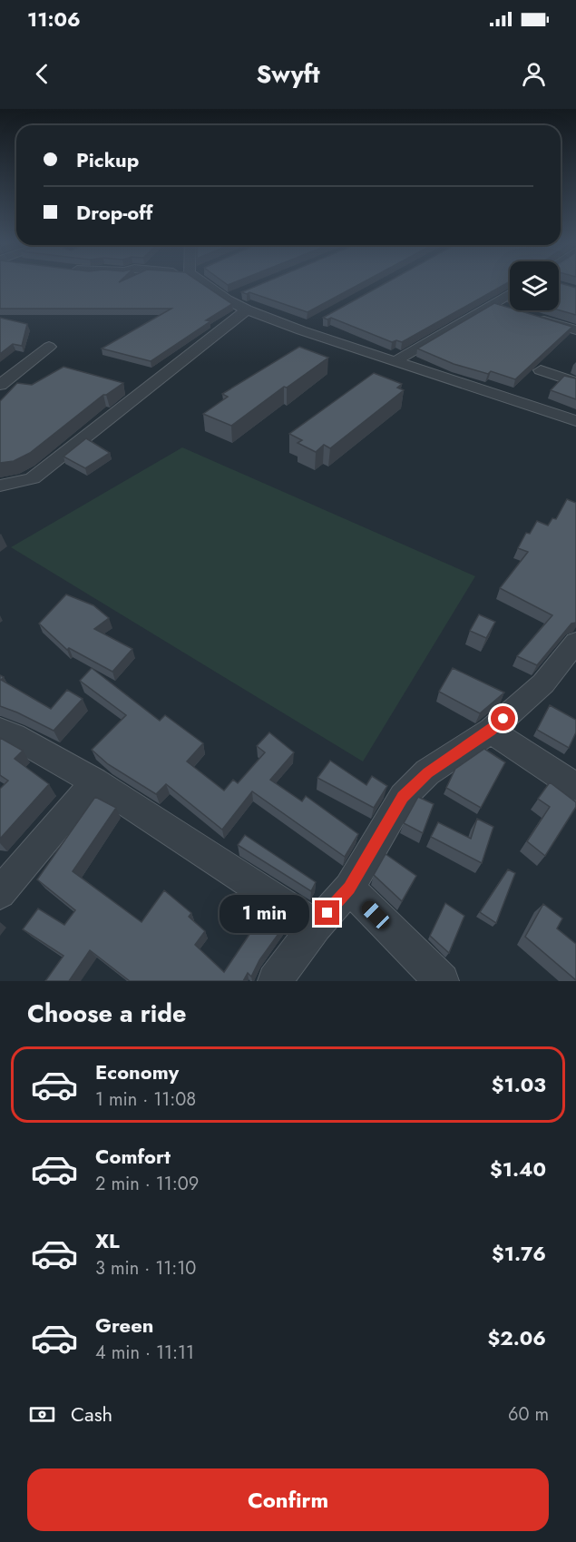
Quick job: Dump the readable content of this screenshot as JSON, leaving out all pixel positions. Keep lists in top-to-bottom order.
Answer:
{
  "page": {
    "status": "11:06",
    "header": "Swyft",
    "banner": ["Pickup", "Drop-off"],
    "bubble": "1 min",
    "heading": "Choose a ride",
    "list": [
      {
        "name": "Economy",
        "note": "1 min · 11:08",
        "value": "$1.03"
      },
      {
        "name": "Comfort",
        "note": "2 min · 11:09",
        "value": "$1.40"
      },
      {
        "name": "XL",
        "note": "3 min · 11:10",
        "value": "$1.76"
      },
      {
        "name": "Green",
        "note": "4 min · 11:11",
        "value": "$2.06"
      }
    ],
    "pay": ["Cash", "60 m"],
    "buttons": "Confirm"
  }
}
